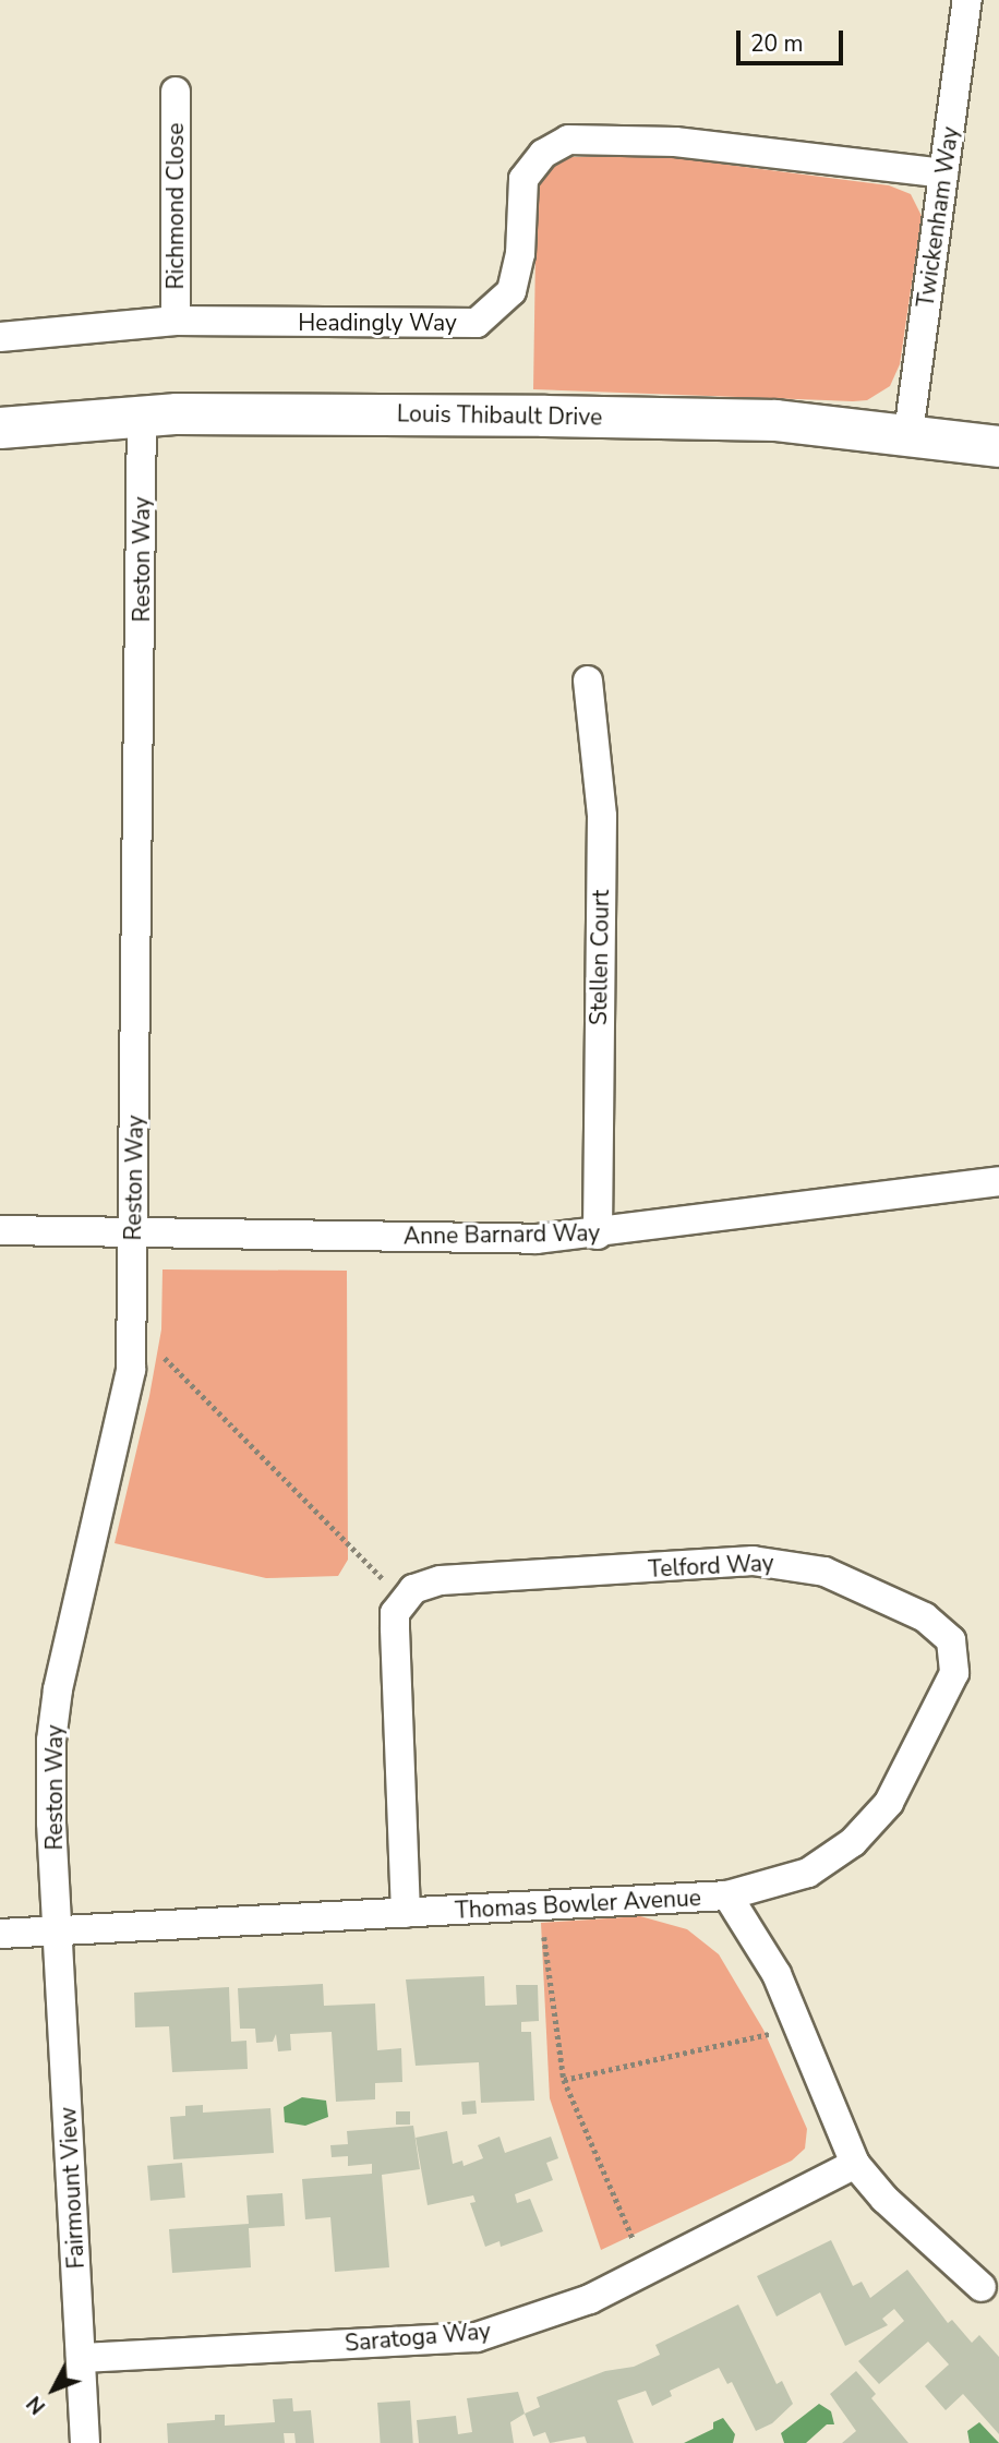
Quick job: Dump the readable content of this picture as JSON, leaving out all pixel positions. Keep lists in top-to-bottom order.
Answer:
{
  "streets": {
    "street": [
      "Richmond Close",
      "Twickenham Way",
      "Headingly Way",
      "Louis Thibault Drive",
      "Reston Way",
      "Stellen Court",
      "Anne Barnard Way",
      "Telford Way",
      "Thomas Bowler Avenue",
      "Fairmount View",
      "Saratoga Way"
    ]
  },
  "crossings": [
    ["Richmond Close", "Headingly Way"],
    ["Twickenham Way", "Headingly Way"],
    ["Twickenham Way", "Louis Thibault Drive"],
    ["Louis Thibault Drive", "Reston Way"],
    ["Reston Way", "Anne Barnard Way"],
    ["Reston Way", "Thomas Bowler Avenue"],
    ["Reston Way", "Fairmount View"],
    ["Stellen Court", "Anne Barnard Way"],
    ["Telford Way", "Thomas Bowler Avenue"],
    ["Thomas Bowler Avenue", "Fairmount View"],
    ["Thomas Bowler Avenue", "Saratoga Way"],
    ["Fairmount View", "Saratoga Way"]
  ],
  "scale_bar": "20 m",
  "north": "bottom left"
}
